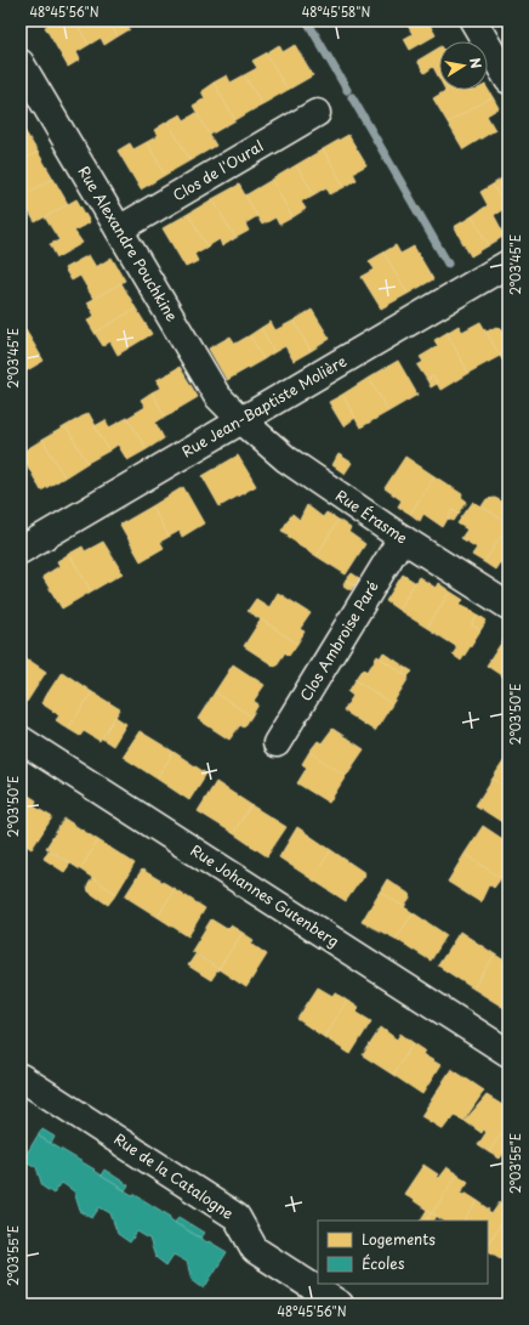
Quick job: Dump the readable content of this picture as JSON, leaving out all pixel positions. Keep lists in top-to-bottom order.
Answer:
{
  "streets": {
    "street": [
      "Clos de l'Oural",
      "Rue Alexandre Pouchkine",
      "Rue Jean-Baptiste Molière",
      "Rue Érasme",
      "Clos Ambroise Paré",
      "Rue Johannes Gutenberg",
      "Rue de la Catalogne"
    ]
  },
  "crossings": [
    ["Clos de l'Oural", "Rue Alexandre Pouchkine"],
    ["Rue Alexandre Pouchkine", "Rue Jean-Baptiste Molière"],
    ["Rue Alexandre Pouchkine", "Rue Érasme"],
    ["Rue Jean-Baptiste Molière", "Rue Érasme"],
    ["Rue Érasme", "Clos Ambroise Paré"]
  ],
  "legend": ["Logements", "Écoles"],
  "north": "right",
  "coordinates": [
    "48°45'56\"N",
    "48°45'58\"N",
    "2°03'45\"E",
    "2°03'50\"E",
    "2°03'55\"E"
  ]
}
